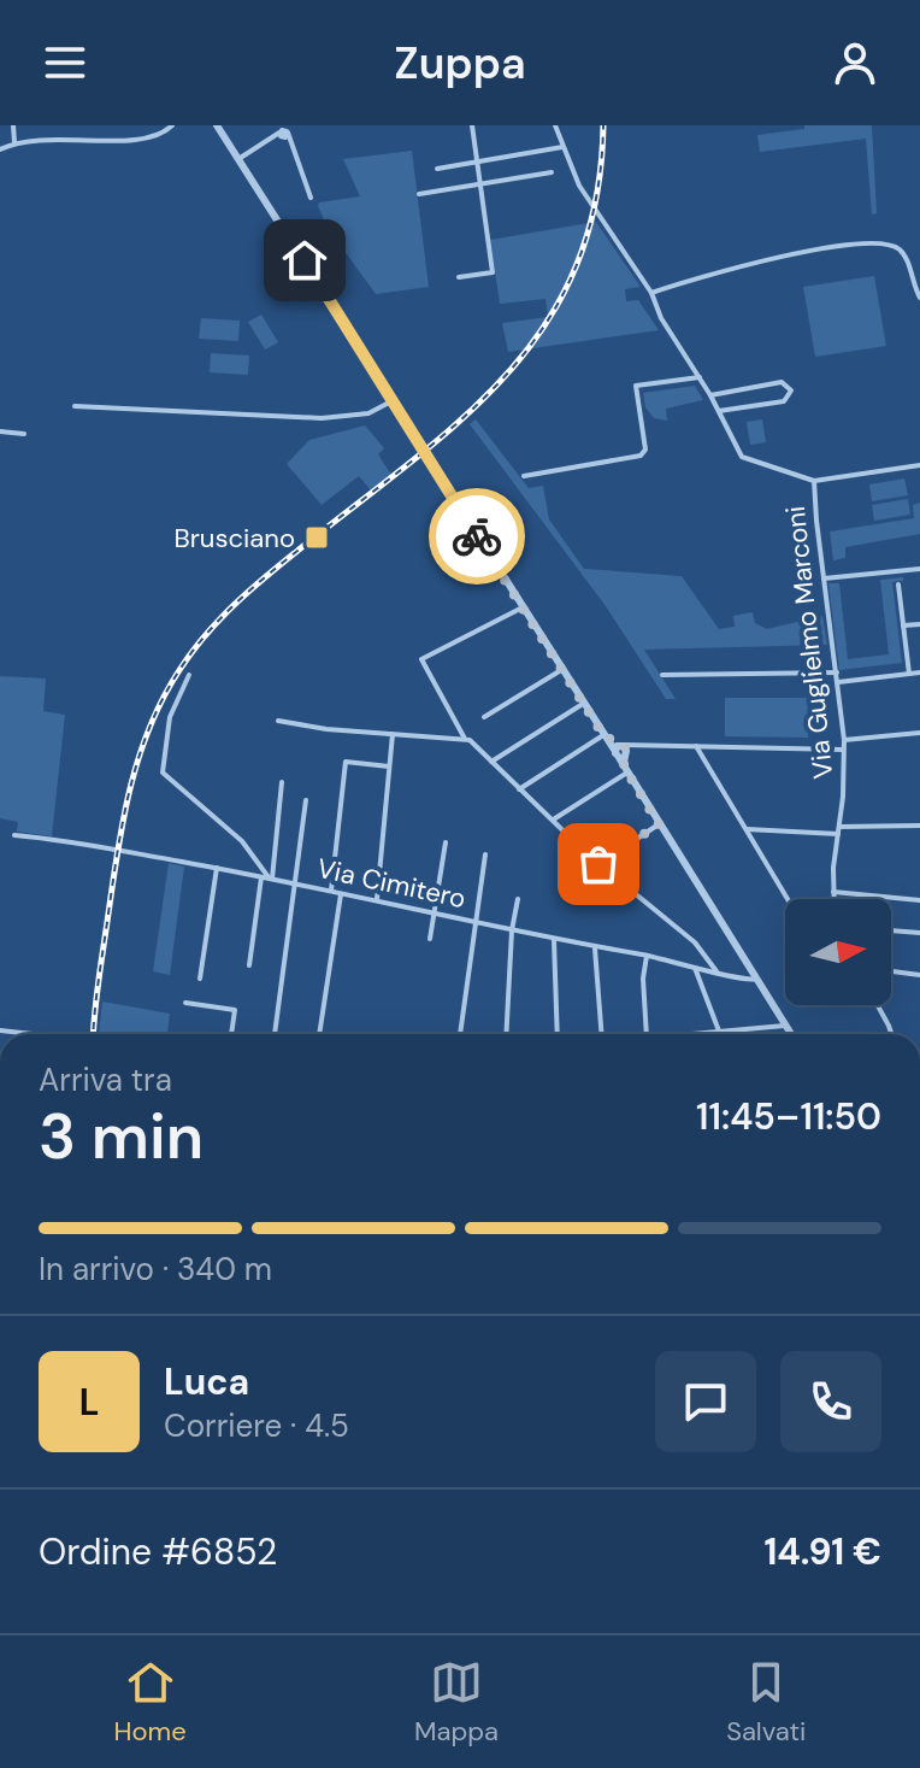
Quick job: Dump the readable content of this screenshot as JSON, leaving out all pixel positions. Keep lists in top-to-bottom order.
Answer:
{
  "streets": {
    "street": ["Via Guglielmo Marconi", "Via Cimitero"]
  },
  "places": {
    "transit": ["Brusciano"]
  },
  "north": "right",
  "page": {
    "header": "Zuppa",
    "heading": ["3 min", "Arriva tra", "11:45–11:50"],
    "panel": [
      "Luca",
      "Corriere · 4.5",
      "Ordine #6852",
      "14.91 €"
    ],
    "bar": "In arrivo · 340 m",
    "round": "L",
    "tabs": ["Home", "Mappa", "Salvati"]
  }
}
